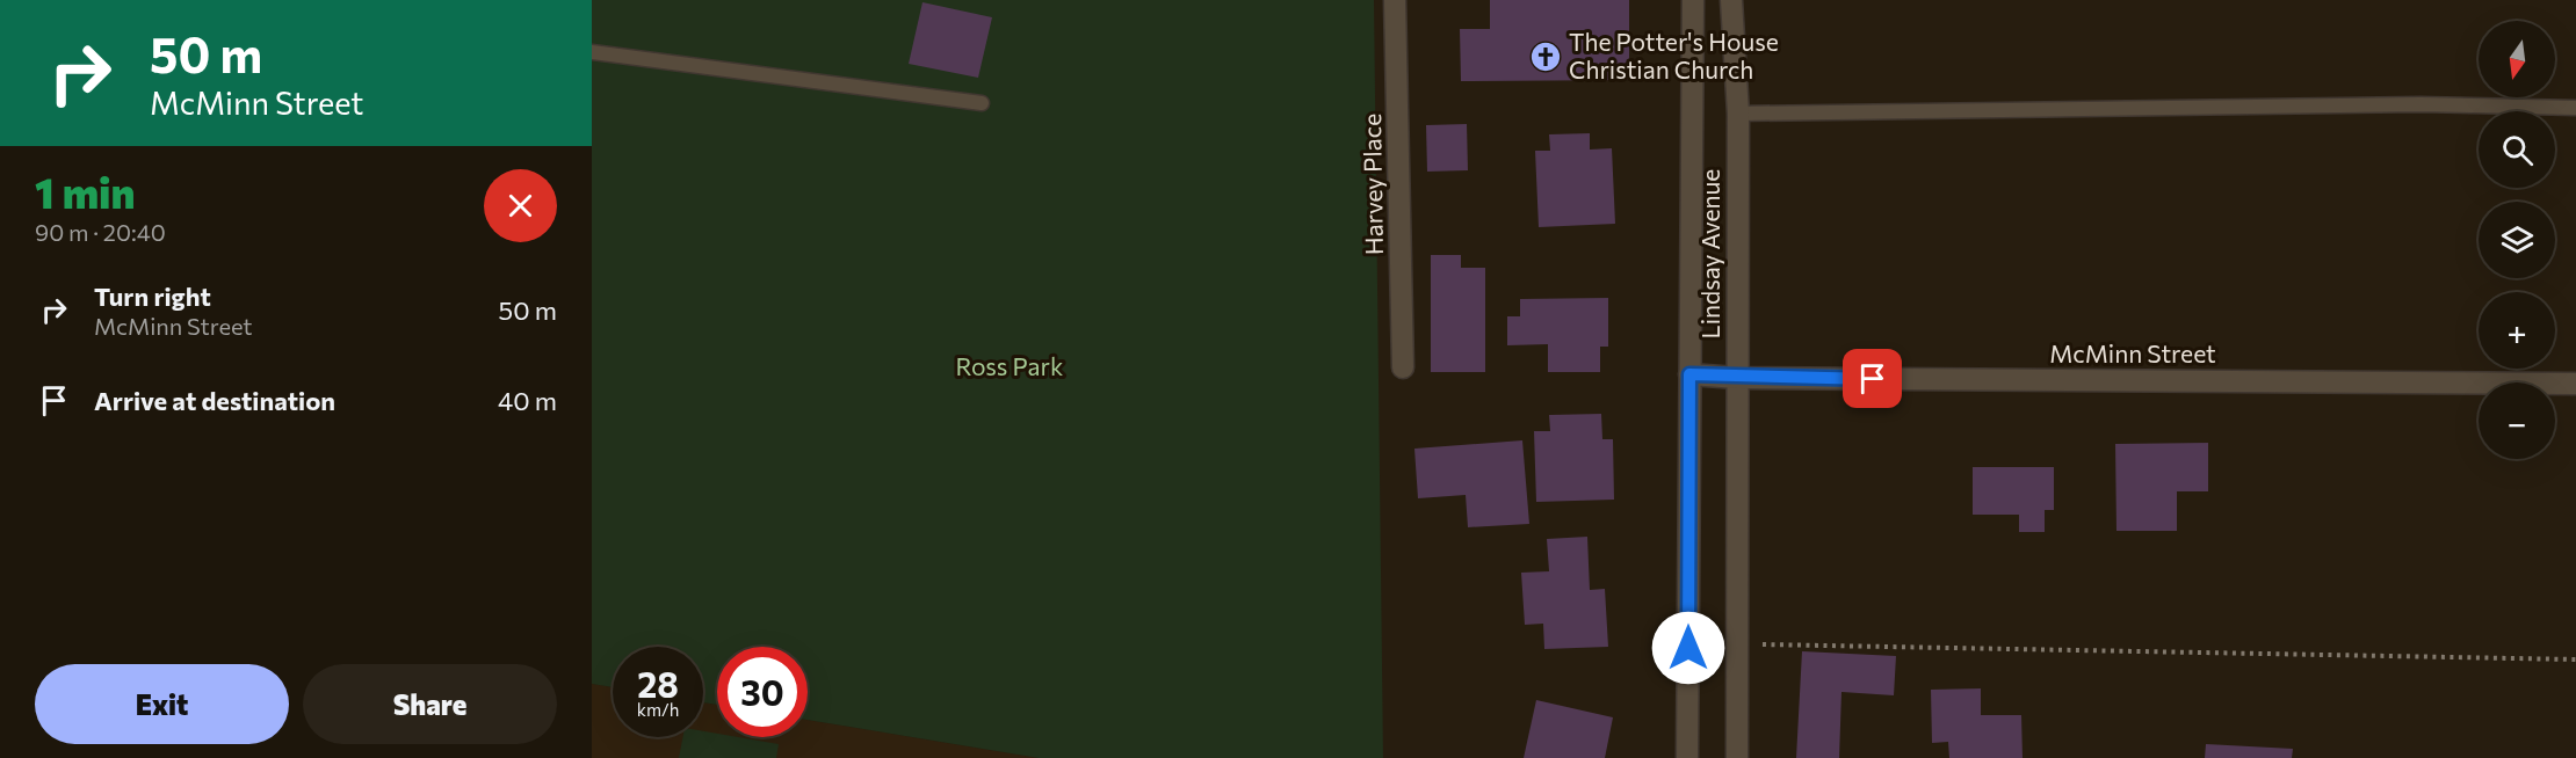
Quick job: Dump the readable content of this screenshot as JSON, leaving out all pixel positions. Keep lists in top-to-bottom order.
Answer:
{
  "streets": {
    "street": ["Harvey Place", "Lindsay Avenue", "McMinn Street"]
  },
  "crossings": [
    ["Lindsay Avenue", "McMinn Street"]
  ],
  "parks": ["Ross Park"],
  "places": {
    "church": ["The Potter's House Christian Church"]
  },
  "north": "bottom",
  "page": {
    "turn": ["50 m", "McMinn Street"],
    "map_buttons": ["+", "−"],
    "heading": ["1 min", "90 m · 20:40"],
    "list": [
      {
        "name": "Turn right",
        "note": "McMinn Street",
        "value": "50 m"
      },
      {
        "name": "Arrive at destination",
        "value": "40 m"
      }
    ],
    "speed": "28 km/h",
    "limit": "30",
    "buttons": ["Exit", "Share"]
  }
}
